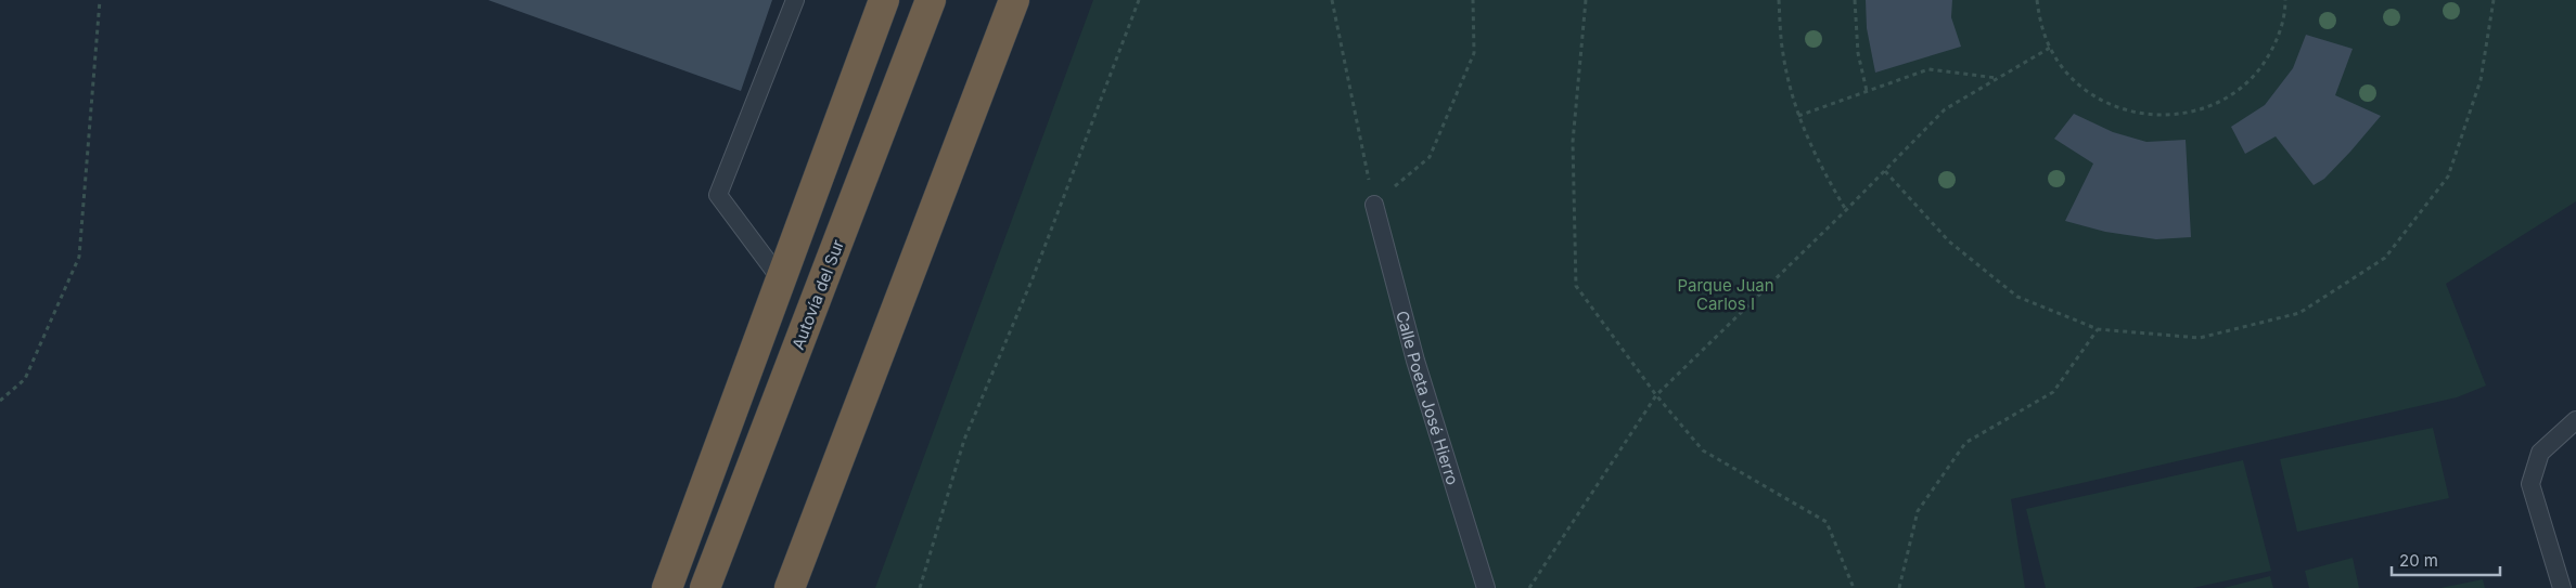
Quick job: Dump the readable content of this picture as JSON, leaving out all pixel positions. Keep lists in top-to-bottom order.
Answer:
{
  "streets": {
    "highway": ["Autovía del Sur"],
    "lane": ["Calle Poeta José Hierro"]
  },
  "parks": ["Parque Juan Carlos I"],
  "scale_bar": "20 m"
}
